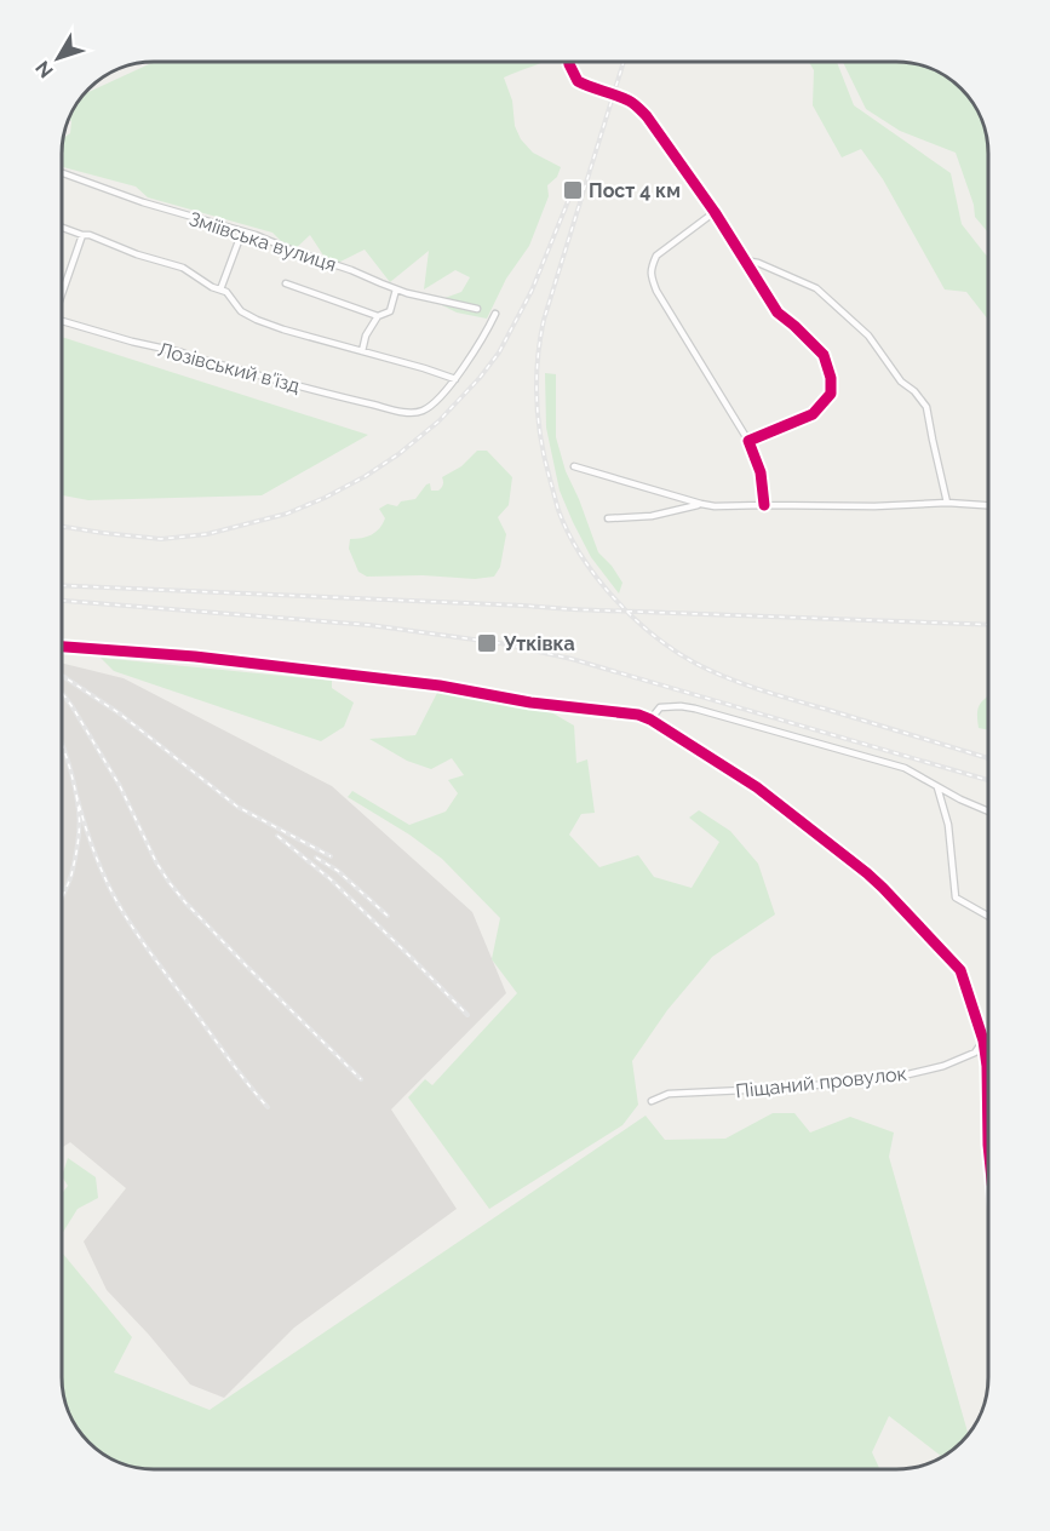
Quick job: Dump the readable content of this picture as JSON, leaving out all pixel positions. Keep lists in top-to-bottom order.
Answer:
{
  "streets": {
    "street": ["Зміївська вулиця", "Лозівський в'їзд", "Піщаний провулок"]
  },
  "places": {
    "transit": ["Пост 4 км", "Уткiвка"]
  },
  "north": "bottom left"
}
